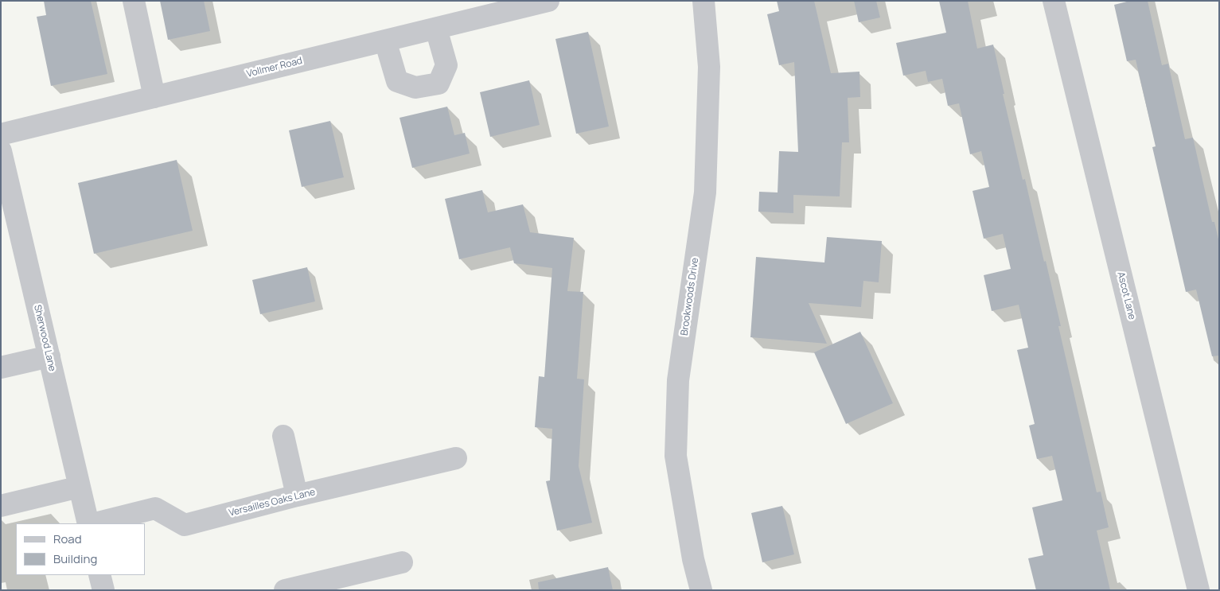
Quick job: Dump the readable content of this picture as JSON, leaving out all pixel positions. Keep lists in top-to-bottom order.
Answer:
{
  "streets": {
    "street": [
      "Vollmer Road",
      "Ascot Lane",
      "Brookwoods Drive",
      "Sherwood Lane",
      "Versailles Oaks Lane"
    ]
  },
  "legend": ["Road", "Building"]
}
